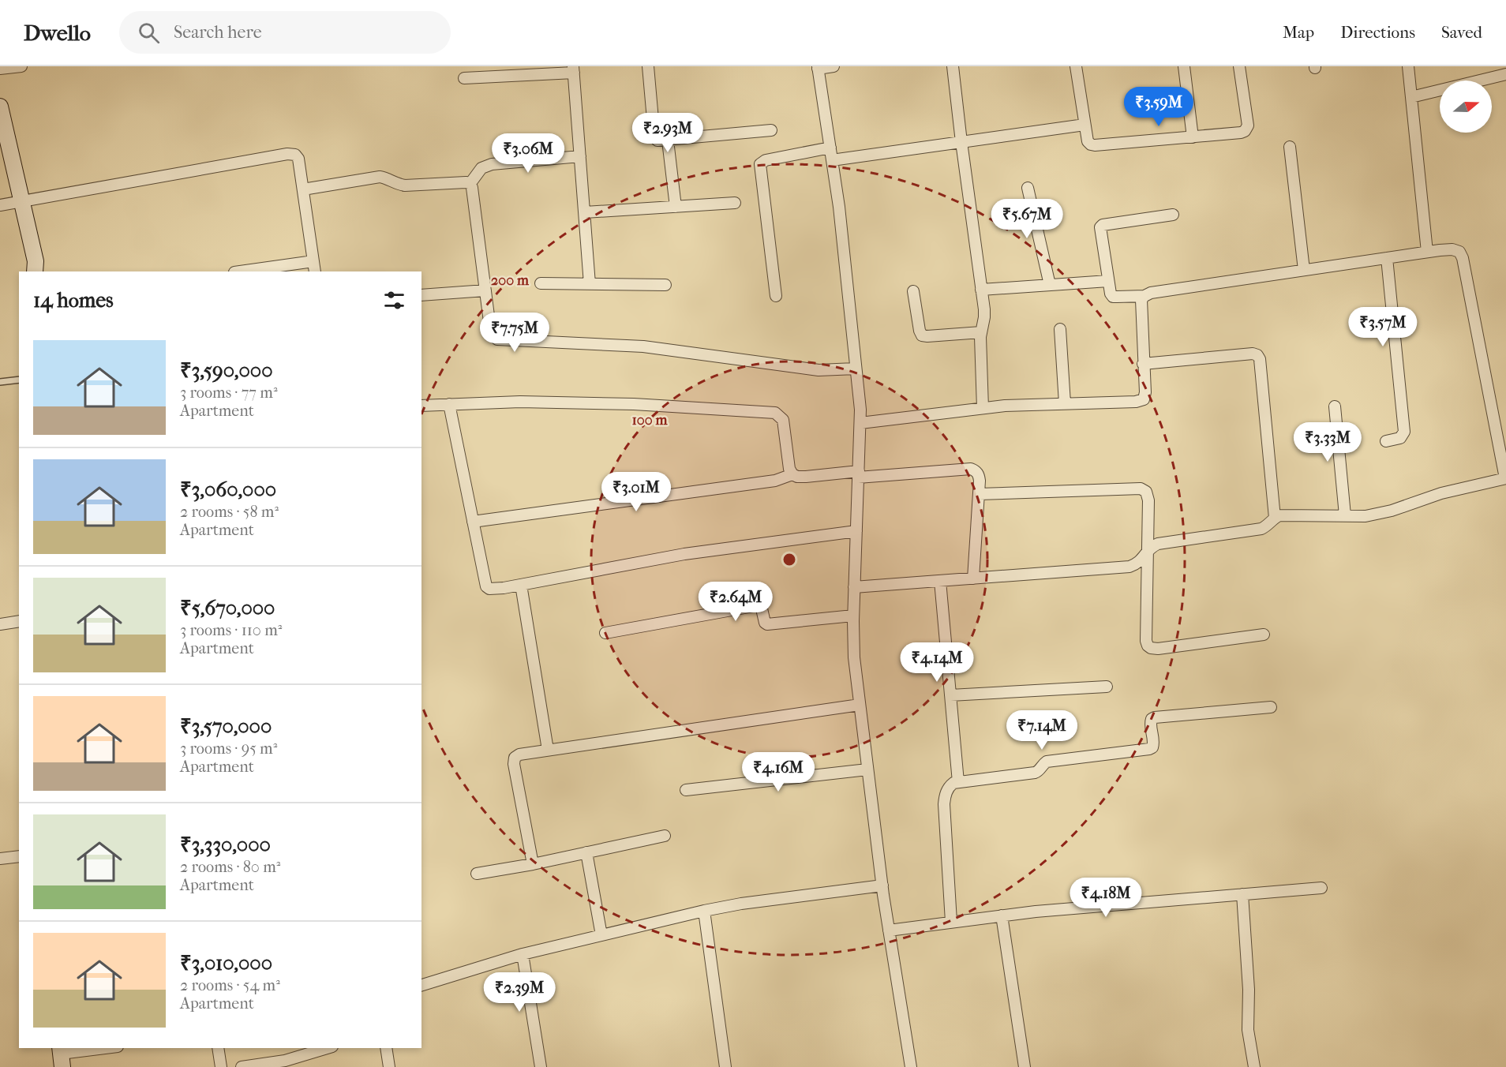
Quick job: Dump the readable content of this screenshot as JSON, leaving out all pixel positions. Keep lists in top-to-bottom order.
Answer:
{
  "north": "right",
  "page": {
    "header": "Dwello",
    "search": "Search here",
    "nav": ["Map", "Directions", "Saved"],
    "price": [
      "₹3.59M",
      "₹2.93M",
      "₹3.06M",
      "₹5.67M",
      "₹3.57M",
      "₹7.75M",
      "₹3.33M",
      "₹3.01M",
      "₹2.64M",
      "₹4.14M",
      "₹7.14M",
      "₹4.16M",
      "₹4.18M",
      "₹2.39M"
    ],
    "heading": "14 homes",
    "list": [
      {
        "name": "₹3,590,000",
        "note": "3 rooms · 77 m² · Apartment"
      },
      {
        "name": "₹3,060,000",
        "note": "2 rooms · 58 m² · Apartment"
      },
      {
        "name": "₹5,670,000",
        "note": "3 rooms · 110 m² · Apartment"
      },
      {
        "name": "₹3,570,000",
        "note": "3 rooms · 95 m² · Apartment"
      },
      {
        "name": "₹3,330,000",
        "note": "2 rooms · 80 m² · Apartment"
      },
      {
        "name": "₹3,010,000",
        "note": "2 rooms · 54 m² · Apartment"
      }
    ]
  },
  "rings": ["200 m", "100 m"]
}
